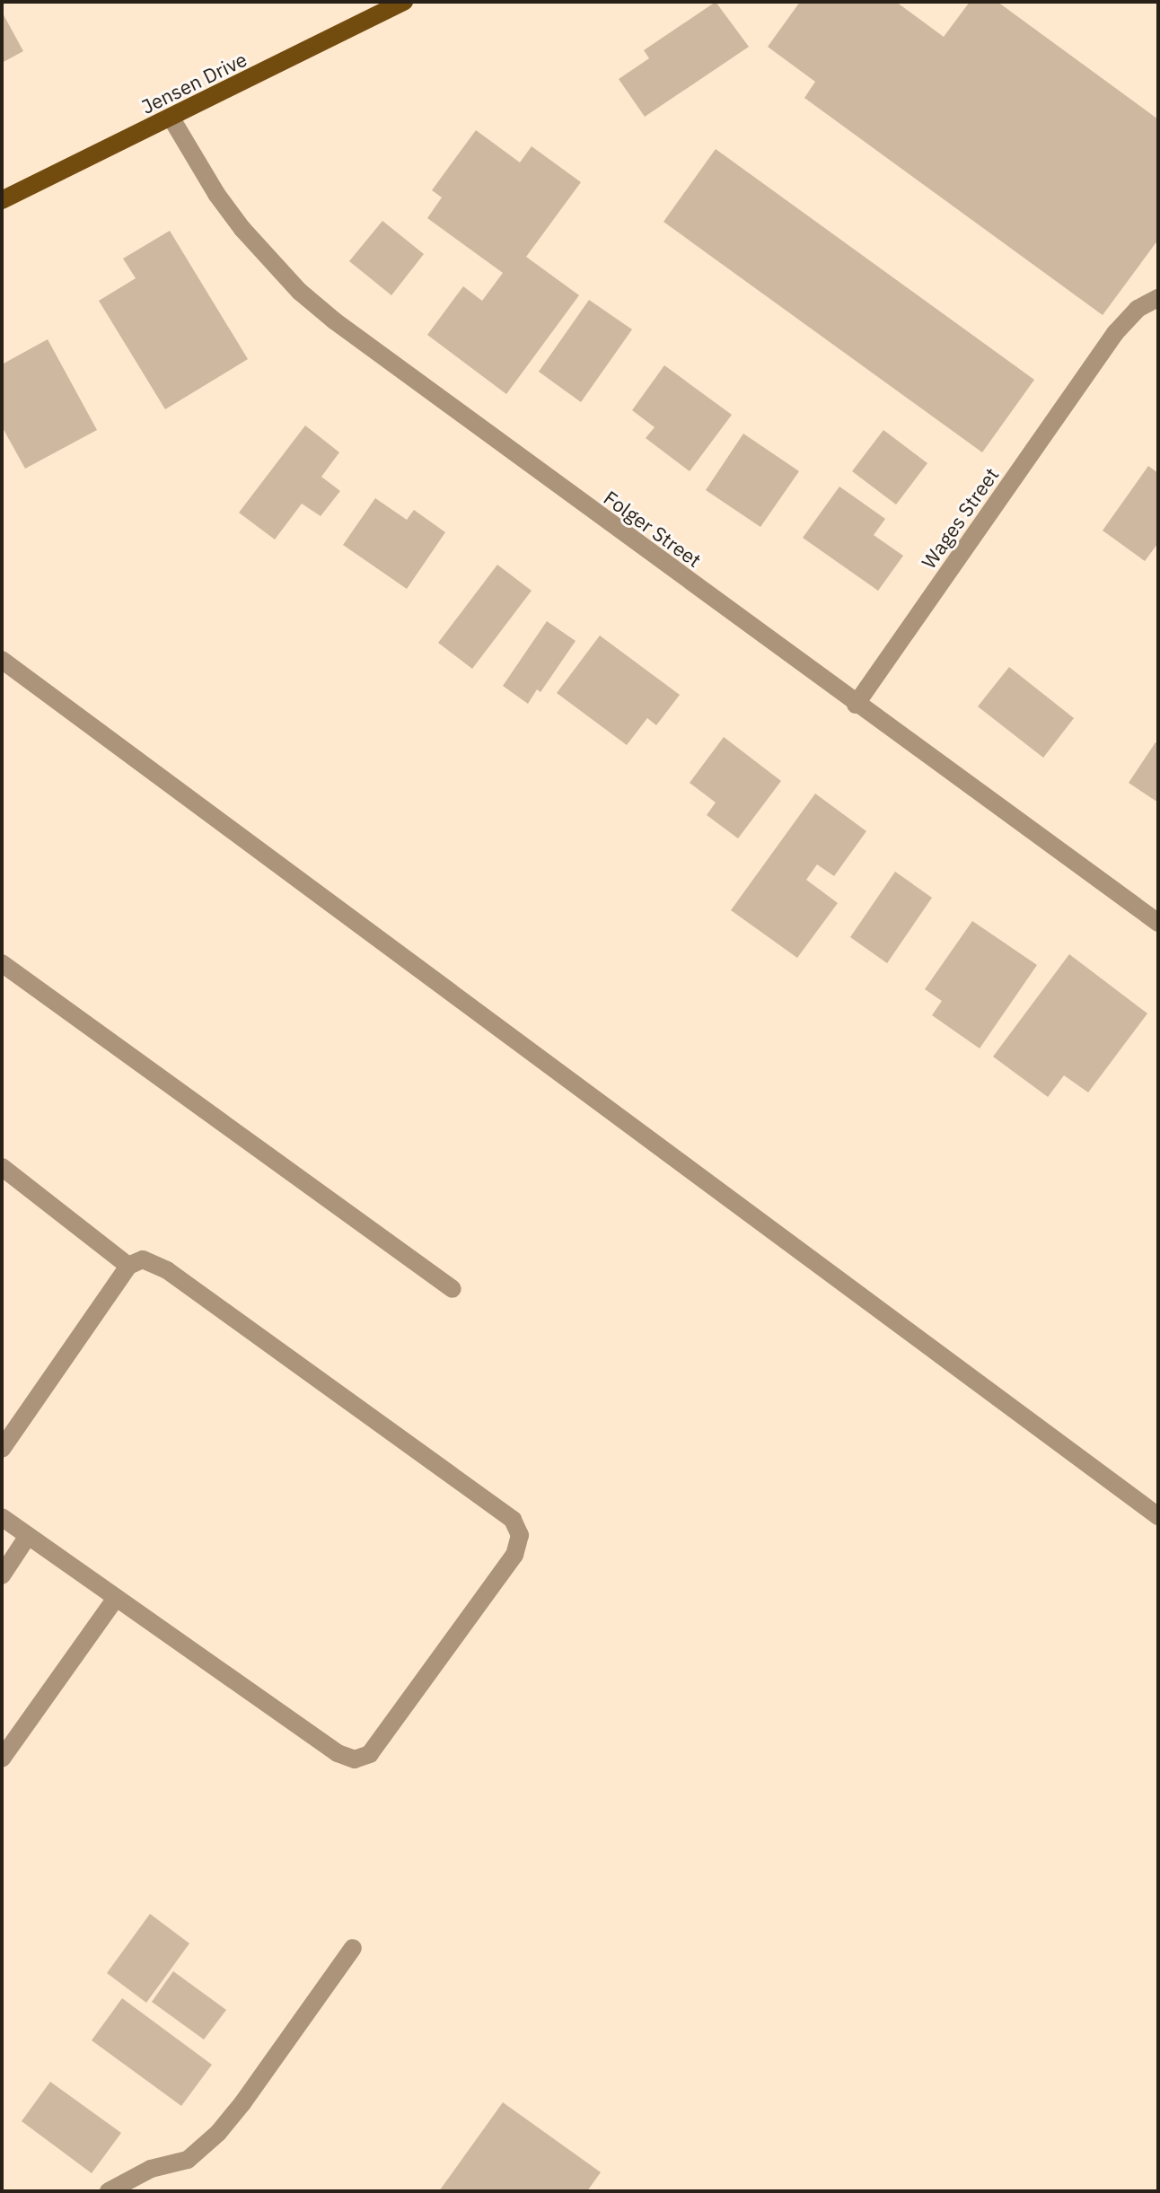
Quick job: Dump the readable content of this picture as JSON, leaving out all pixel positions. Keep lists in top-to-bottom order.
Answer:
{
  "streets": {
    "main road": ["Jensen Drive"],
    "street": ["Wages Street", "Folger Street"]
  },
  "crossings": [
    ["Jensen Drive", "Folger Street"],
    ["Wages Street", "Folger Street"]
  ]
}
